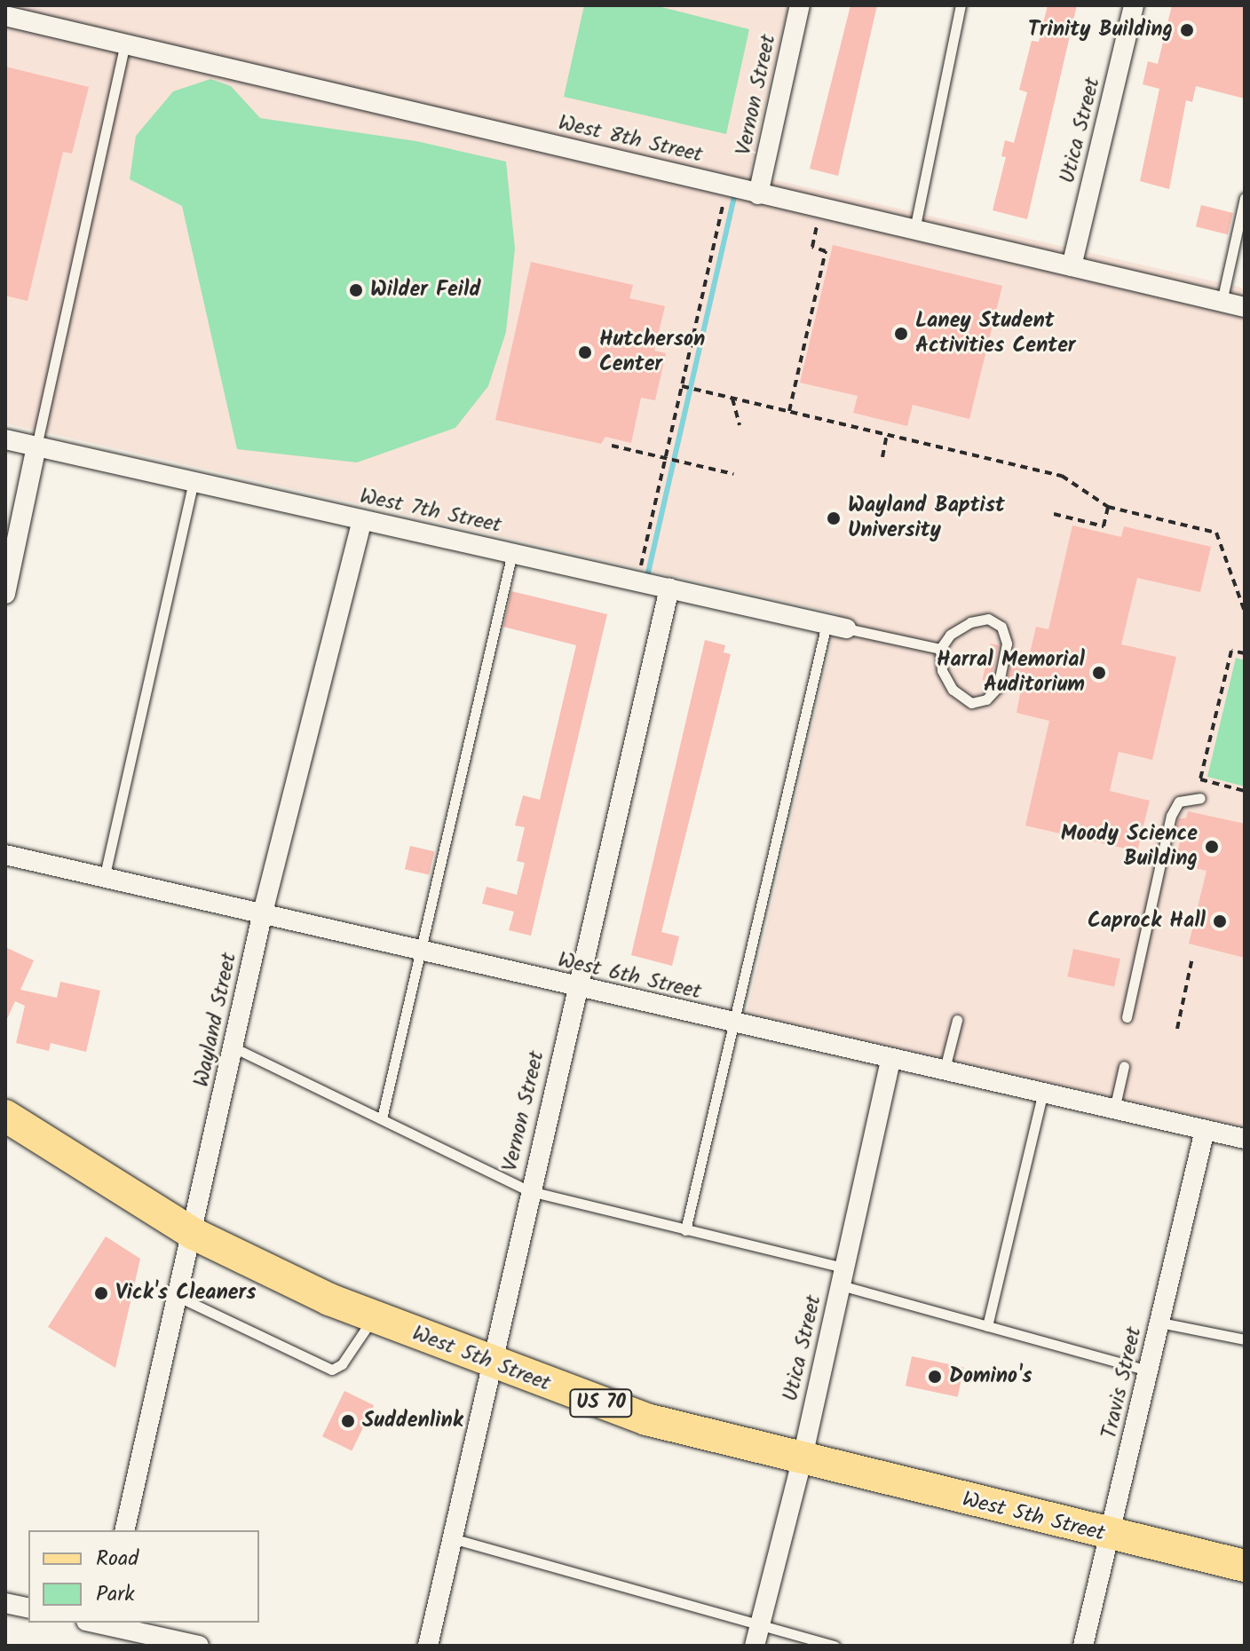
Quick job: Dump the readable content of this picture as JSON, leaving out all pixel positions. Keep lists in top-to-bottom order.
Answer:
{
  "streets": {
    "main road": ["West 5th Street", "US 70"],
    "street": [
      "Vernon Street",
      "Utica Street",
      "West 8th Street",
      "West 7th Street",
      "West 6th Street",
      "Wayland Street",
      "Travis Street"
    ]
  },
  "crossings": [
    ["Vernon Street", "West 8th Street"],
    ["Vernon Street", "West 7th Street"],
    ["Vernon Street", "West 6th Street"],
    ["Vernon Street", "West 5th Street"],
    ["Utica Street", "West 8th Street"],
    ["Utica Street", "West 6th Street"],
    ["Utica Street", "West 5th Street"],
    ["West 7th Street", "Wayland Street"],
    ["West 6th Street", "Wayland Street"],
    ["West 6th Street", "Travis Street"],
    ["Wayland Street", "West 5th Street"],
    ["West 5th Street", "Travis Street"]
  ],
  "places": [
    "Trinity Building",
    "Wilder Feild",
    "Laney Student Activities Center",
    "Hutcherson Center",
    "Wayland Baptist University",
    "Harral Memorial Auditorium",
    "Moody Science Building",
    "Caprock Hall",
    "Vick's Cleaners",
    "Domino's",
    "Suddenlink"
  ],
  "legend": ["Road", "Park"]
}
